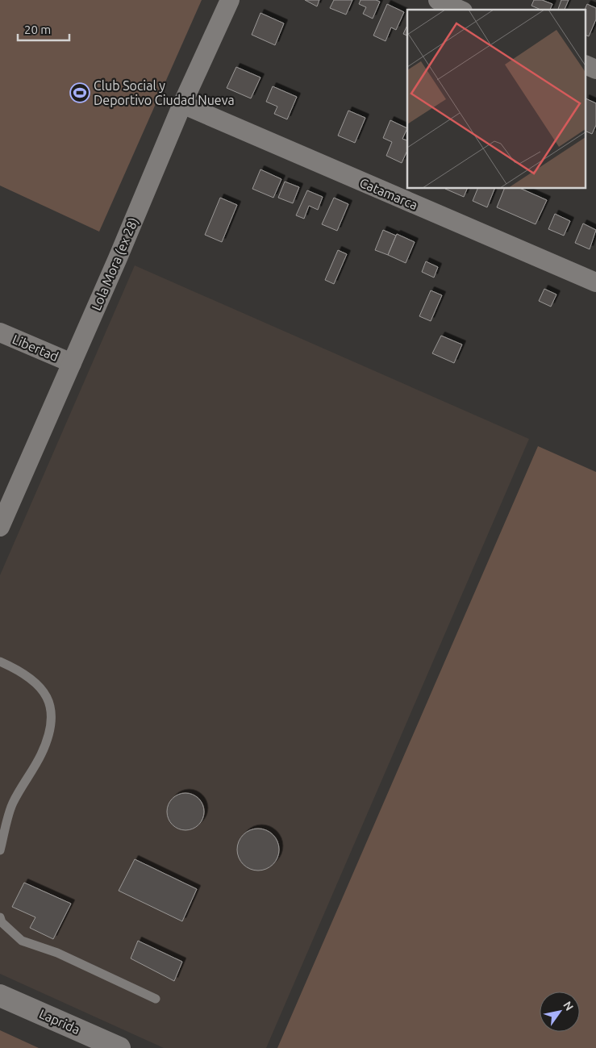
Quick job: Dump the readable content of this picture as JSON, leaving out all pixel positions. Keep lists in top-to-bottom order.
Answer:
{
  "streets": {
    "street": [
      "Catamarca",
      "Lola Mora (ex 28)",
      "Libertad",
      "Laprida"
    ]
  },
  "crossings": [
    ["Catamarca", "Lola Mora (ex 28)"],
    ["Lola Mora (ex 28)", "Libertad"]
  ],
  "places": {
    "sports": ["Club Social y Deportivo Ciudad Nueva"]
  },
  "scale_bar": "20 m",
  "north": "top right"
}
